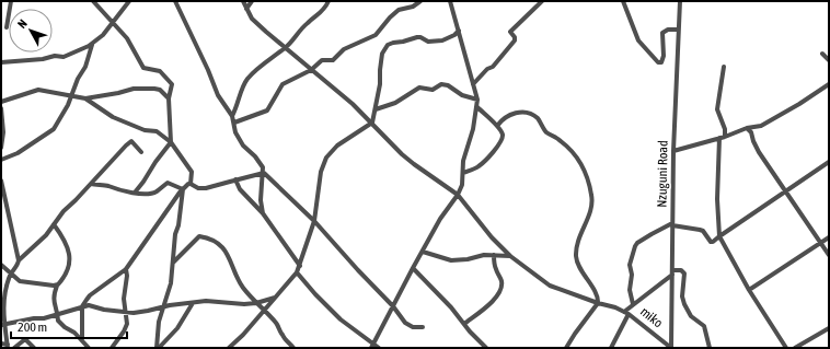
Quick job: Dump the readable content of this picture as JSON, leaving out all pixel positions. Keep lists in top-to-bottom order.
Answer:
{
  "streets": {
    "street": ["Nzuguni Road", "miko"]
  },
  "crossings": [
    ["Nzuguni Road", "miko"]
  ],
  "scale_bar": "200 m",
  "north": "top left"
}
